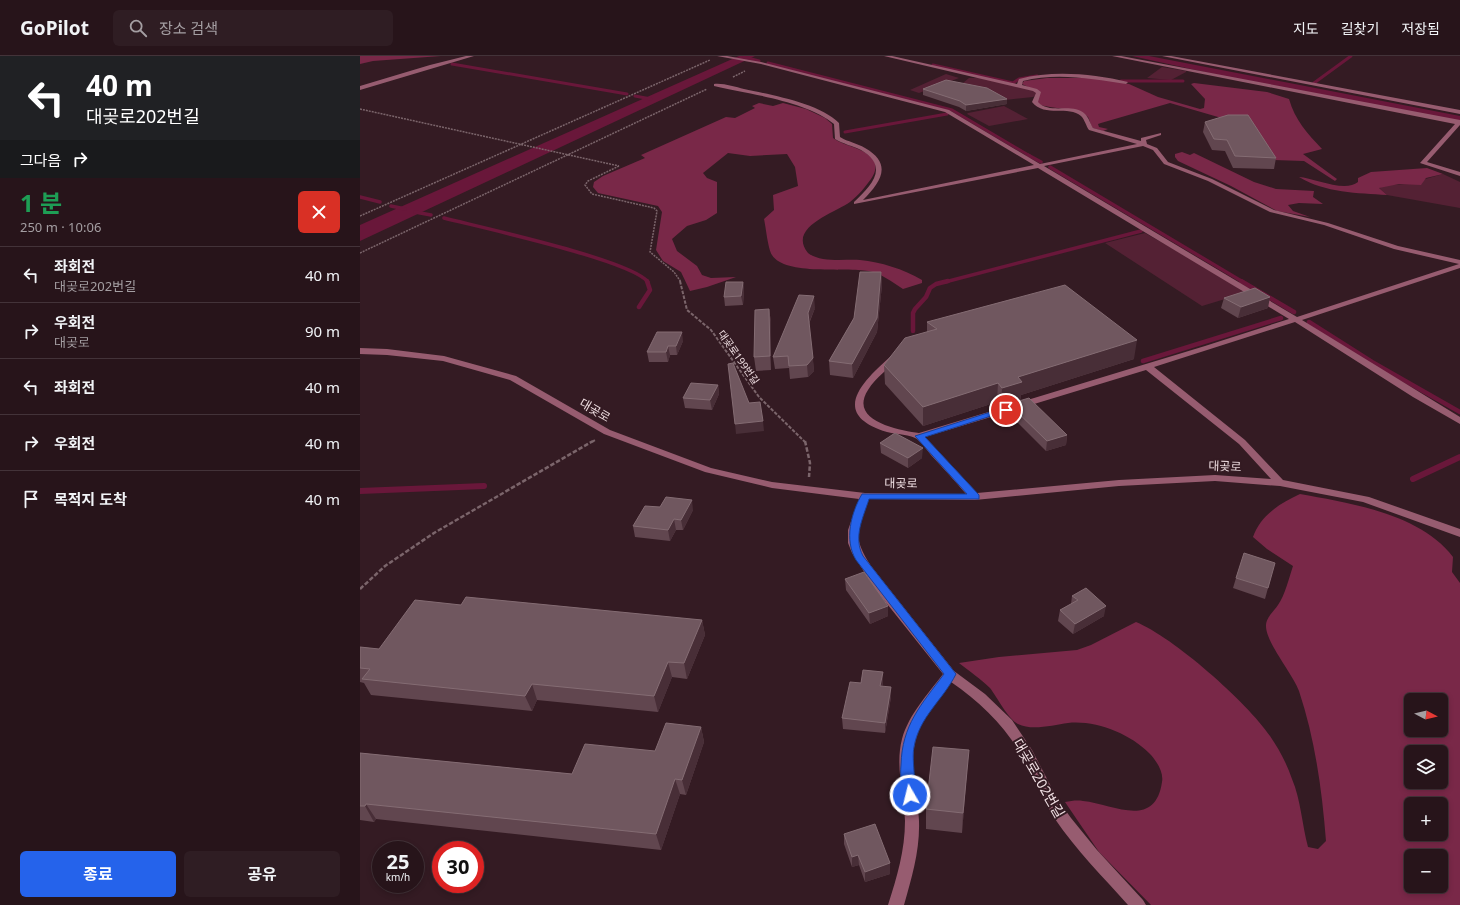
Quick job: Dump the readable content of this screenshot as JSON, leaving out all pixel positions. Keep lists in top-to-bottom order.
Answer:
{
  "streets": {
    "street": ["대곶로", "대곶로202번길"],
    "path": ["대곶로199번길"]
  },
  "crossings": [
    ["대곶로199번길", "대곶로"],
    ["대곶로", "대곶로202번길"]
  ],
  "north": "right",
  "page": {
    "header": "GoPilot",
    "search": "장소 검색",
    "nav": ["지도", "길찾기", "저장됨"],
    "turn": ["40 m", "대곶로202번길"],
    "then": "그다음",
    "heading": ["1 분", "250 m · 10:06"],
    "list": [
      {
        "name": "좌회전",
        "note": "대곶로202번길",
        "value": "40 m"
      },
      {
        "name": "우회전",
        "note": "대곶로",
        "value": "90 m"
      },
      {
        "name": "좌회전",
        "value": "40 m"
      },
      {
        "name": "우회전",
        "value": "40 m"
      },
      {
        "name": "목적지 도착",
        "value": "40 m"
      }
    ],
    "map_buttons": ["+", "−"],
    "speed": "25 km/h",
    "limit": "30",
    "buttons": ["종료", "공유"]
  }
}
